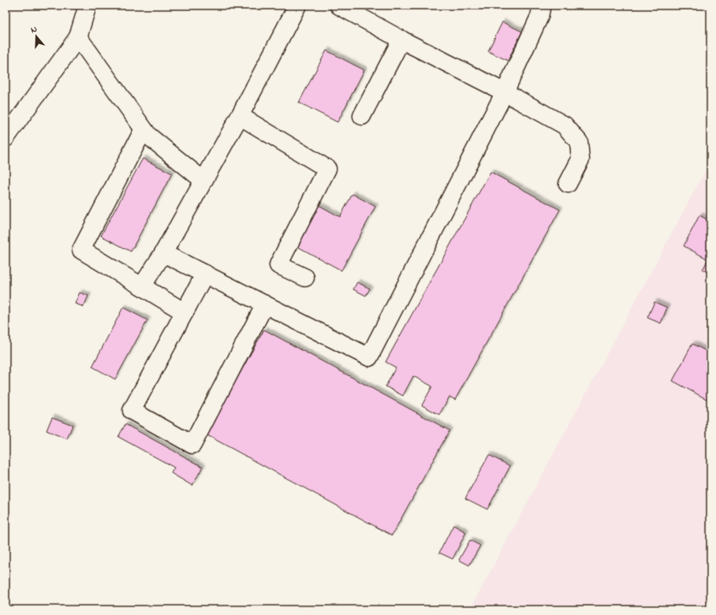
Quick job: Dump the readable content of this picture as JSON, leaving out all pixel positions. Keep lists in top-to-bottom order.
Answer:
{
  "north": "top"
}
